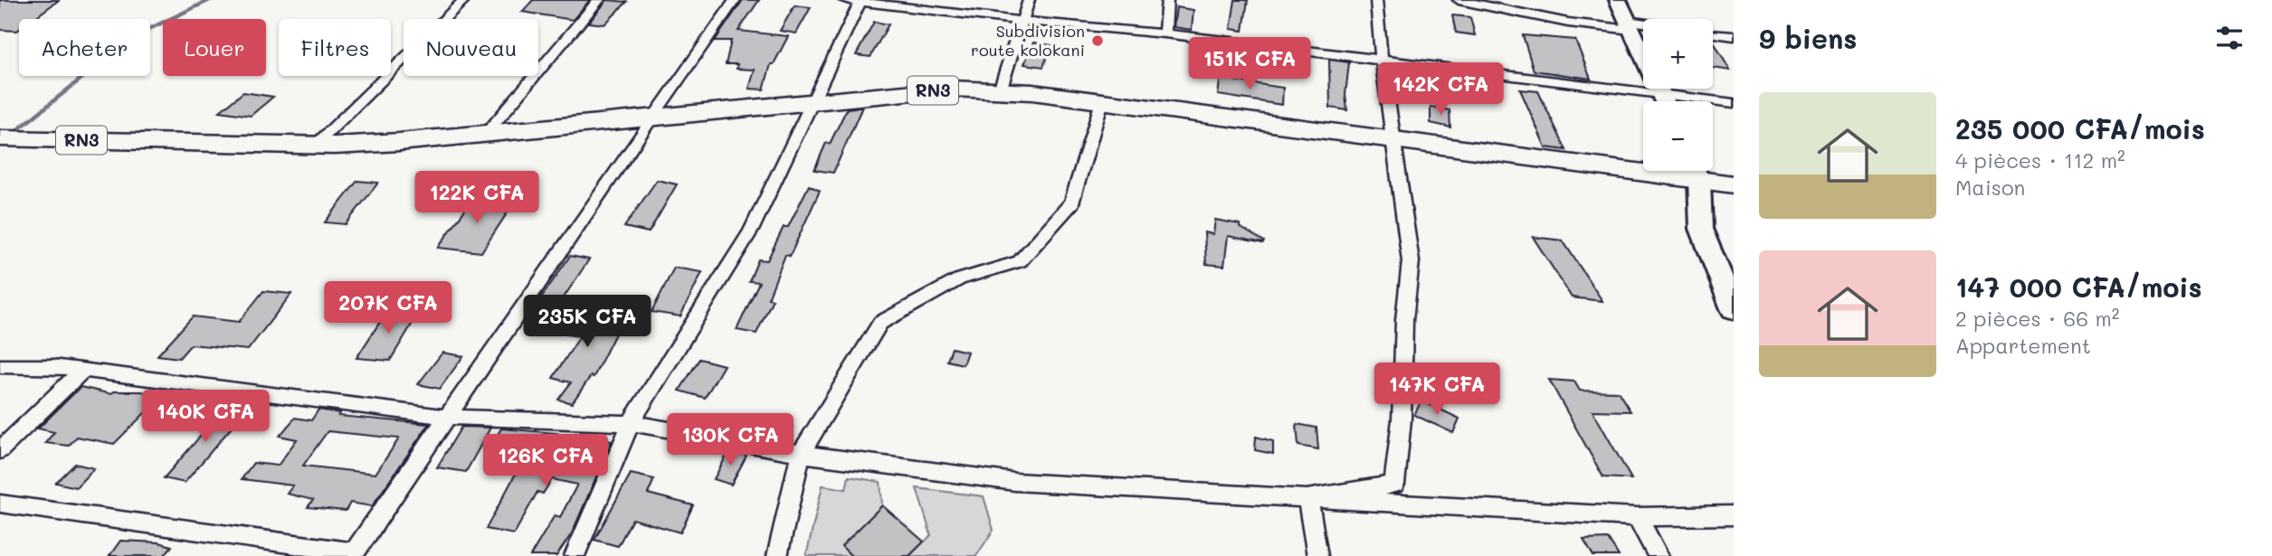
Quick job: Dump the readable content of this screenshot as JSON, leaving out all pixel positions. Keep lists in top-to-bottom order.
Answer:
{
  "streets": {
    "highway": ["RN3"]
  },
  "places": ["Subdivision route kolokani"],
  "page": {
    "heading": "9 biens",
    "map_buttons": ["+", "−"],
    "chip": [
      "Acheter",
      "Louer",
      "Filtres",
      "Nouveau"
    ],
    "price": [
      "151K CFA",
      "142K CFA",
      "122K CFA",
      "207K CFA",
      "235K CFA",
      "147K CFA",
      "140K CFA",
      "130K CFA",
      "126K CFA"
    ],
    "list": [
      {
        "name": "235 000 CFA/mois",
        "note": "4 pièces · 112 m² · Maison"
      },
      {
        "name": "147 000 CFA/mois",
        "note": "2 pièces · 66 m² · Appartement"
      }
    ]
  }
}
